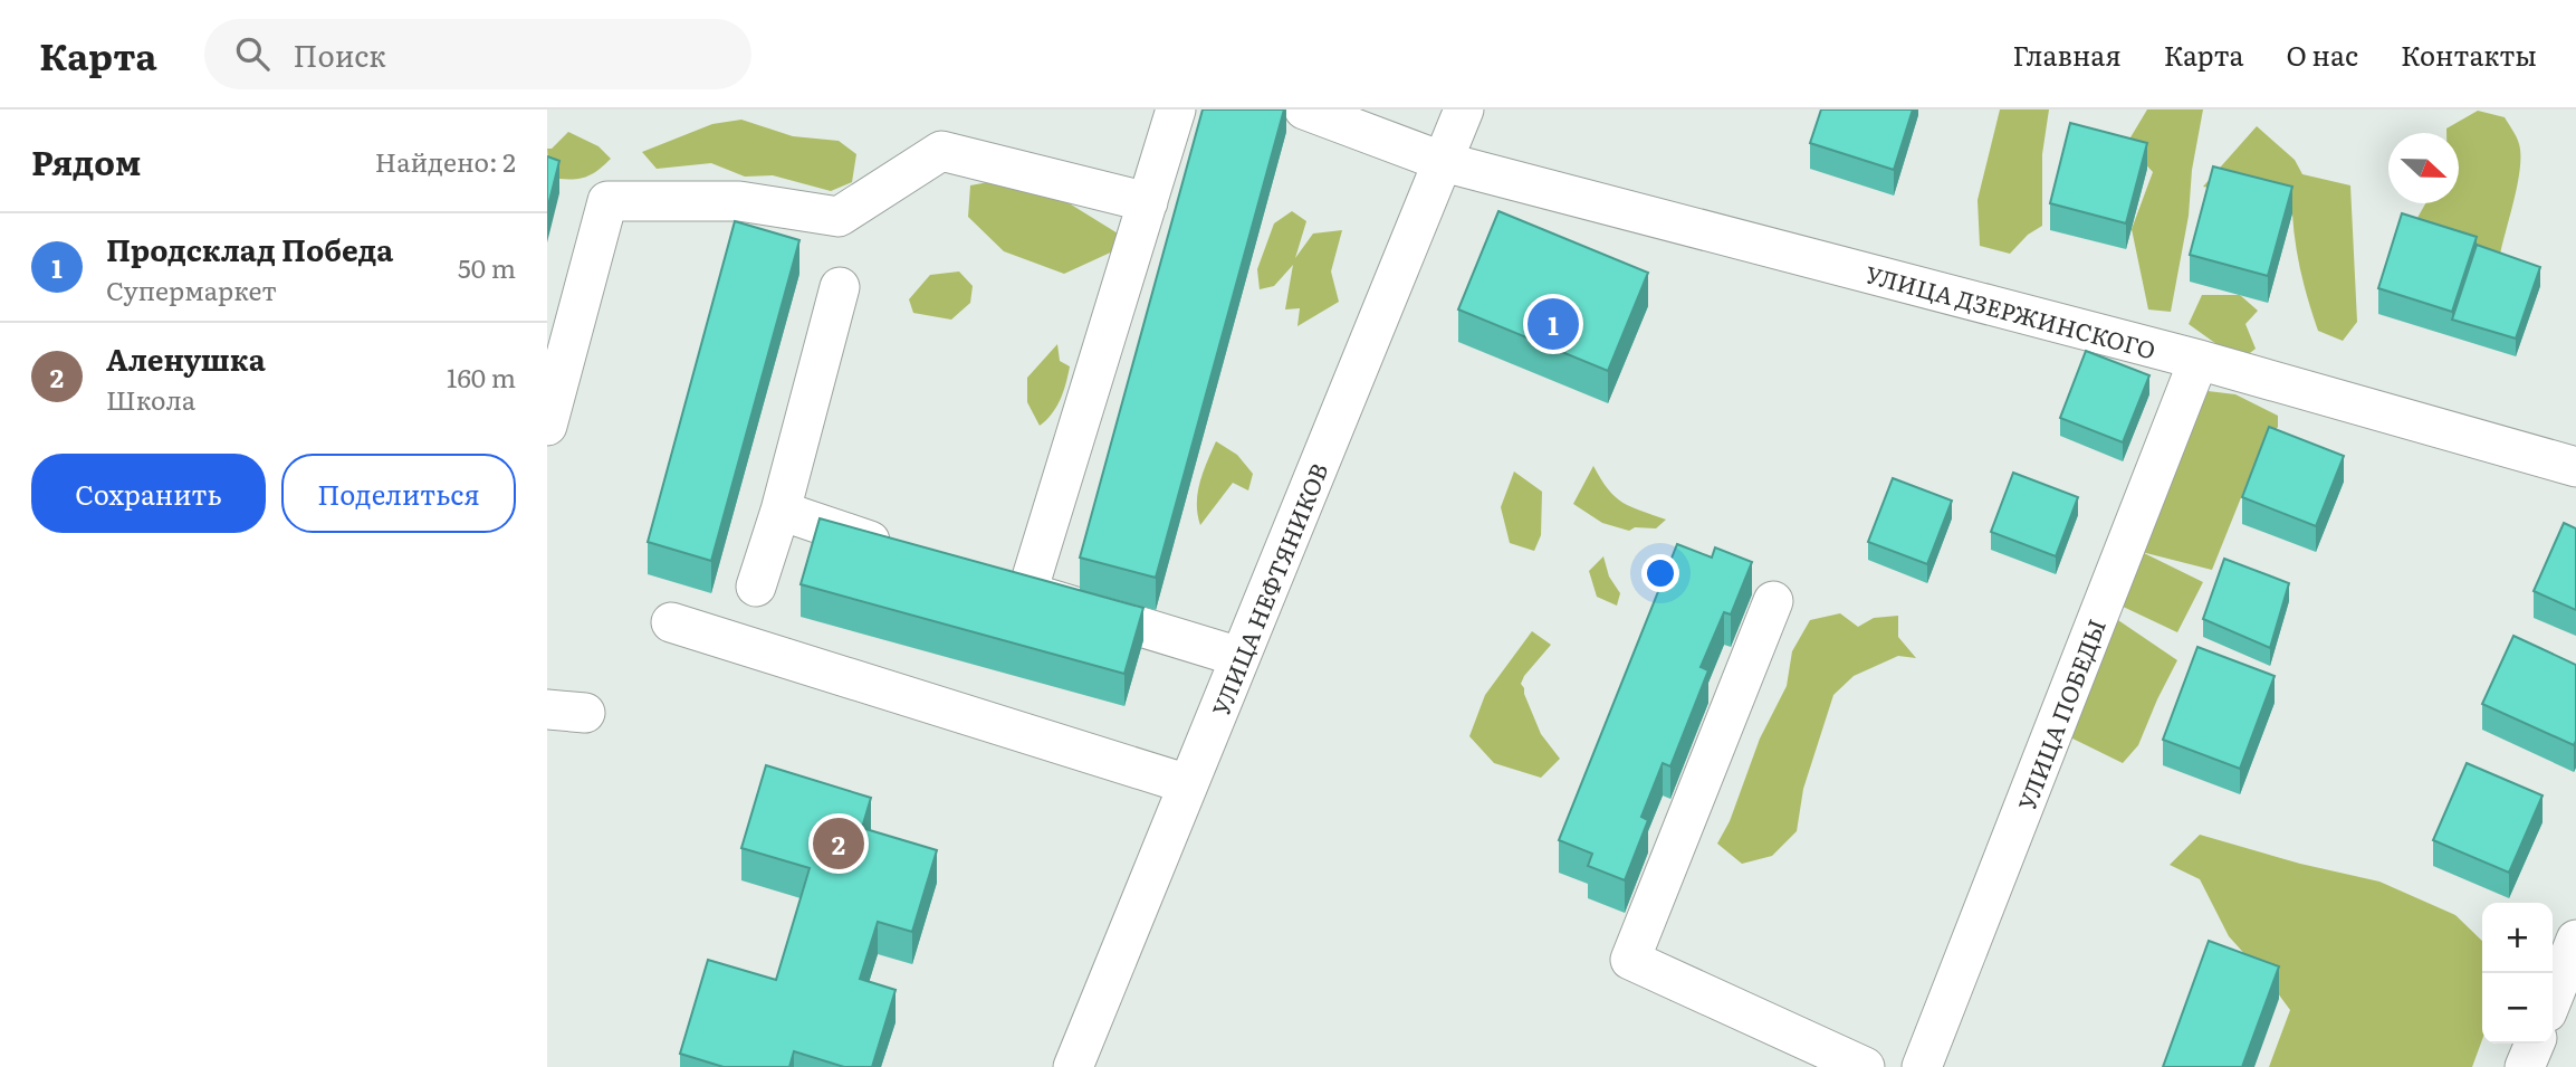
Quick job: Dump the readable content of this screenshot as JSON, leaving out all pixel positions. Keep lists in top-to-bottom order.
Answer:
{
  "streets": {
    "street": ["УЛИЦА ДЗЕРЖИНСКОГО", "УЛИЦА НЕФТЯНИКОВ", "УЛИЦА ПОБЕДЫ"]
  },
  "crossings": [
    ["УЛИЦА ДЗЕРЖИНСКОГО", "УЛИЦА НЕФТЯНИКОВ"],
    ["УЛИЦА ДЗЕРЖИНСКОГО", "УЛИЦА ПОБЕДЫ"]
  ],
  "north": "right",
  "page": {
    "header": "Карта",
    "search": "Поиск",
    "nav": [
      "Главная",
      "Карта",
      "О нас",
      "Контакты"
    ],
    "heading": ["Рядом", "Найдено: 2"],
    "list": [
      {
        "mark": "1",
        "name": "Продсклад Победа",
        "note": "Супермаркет",
        "value": "50 m"
      },
      {
        "mark": "2",
        "name": "Аленушка",
        "note": "Школа",
        "value": "160 m"
      }
    ],
    "pins": ["1", "2"],
    "buttons": ["Сохранить", "Поделиться"],
    "map_buttons": ["+", "−"]
  }
}
